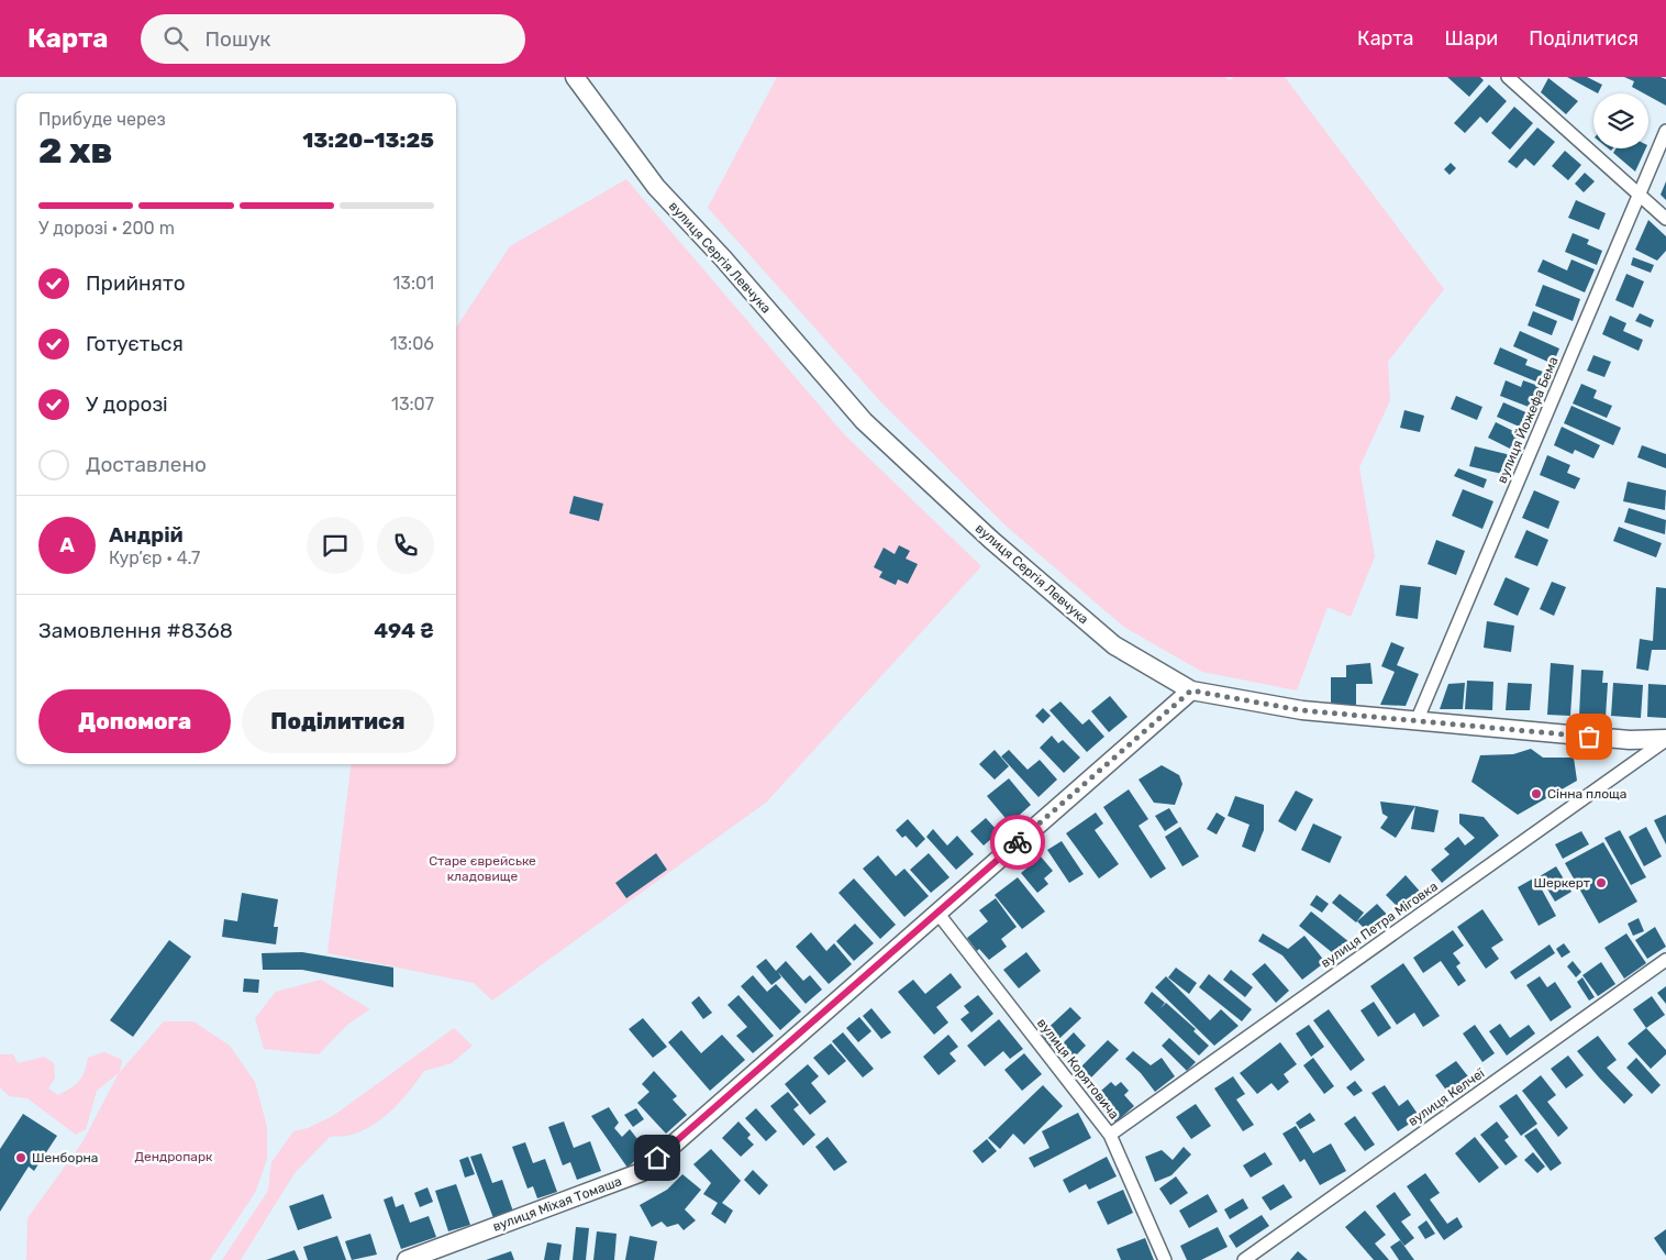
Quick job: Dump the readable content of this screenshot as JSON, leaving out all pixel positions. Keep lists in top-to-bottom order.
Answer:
{
  "streets": {
    "main road": ["вулиця Сергія Левчука", "вулиця Міхая Томаша"],
    "street": [
      "вулиця Йожефа Бема",
      "вулиця Петра Міговка",
      "вулиця Корятовича",
      "вулиця Келчеї"
    ]
  },
  "crossings": [
    ["вулиця Сергія Левчука", "вулиця Йожефа Бема"],
    ["вулиця Сергія Левчука", "вулиця Петра Міговка"],
    ["вулиця Сергія Левчука", "вулиця Міхая Томаша"],
    ["вулиця Петра Міговка", "вулиця Корятовича"],
    ["вулиця Корятовича", "вулиця Міхая Томаша"]
  ],
  "parks": ["Старе єврейське кладовище", "Дендропарк"],
  "places": ["Сінна площа", "Шеркерт", "Шенборна"],
  "page": {
    "header": "Карта",
    "search": "Пошук",
    "nav": ["Карта", "Шари", "Поділитися"],
    "heading": ["2 хв", "Прибуде через", "13:20–13:25"],
    "panel": [
      "Андрій",
      "Кур’єр · 4.7",
      "Замовлення #8368",
      "494 ₴"
    ],
    "bar": "У дорозі · 200 m",
    "list": [
      ["Прийнято", "13:01"],
      ["Готується", "13:06"],
      ["У дорозі", "13:07"],
      "Доставлено"
    ],
    "round": "А",
    "buttons": ["Допомога", "Поділитися"]
  }
}
